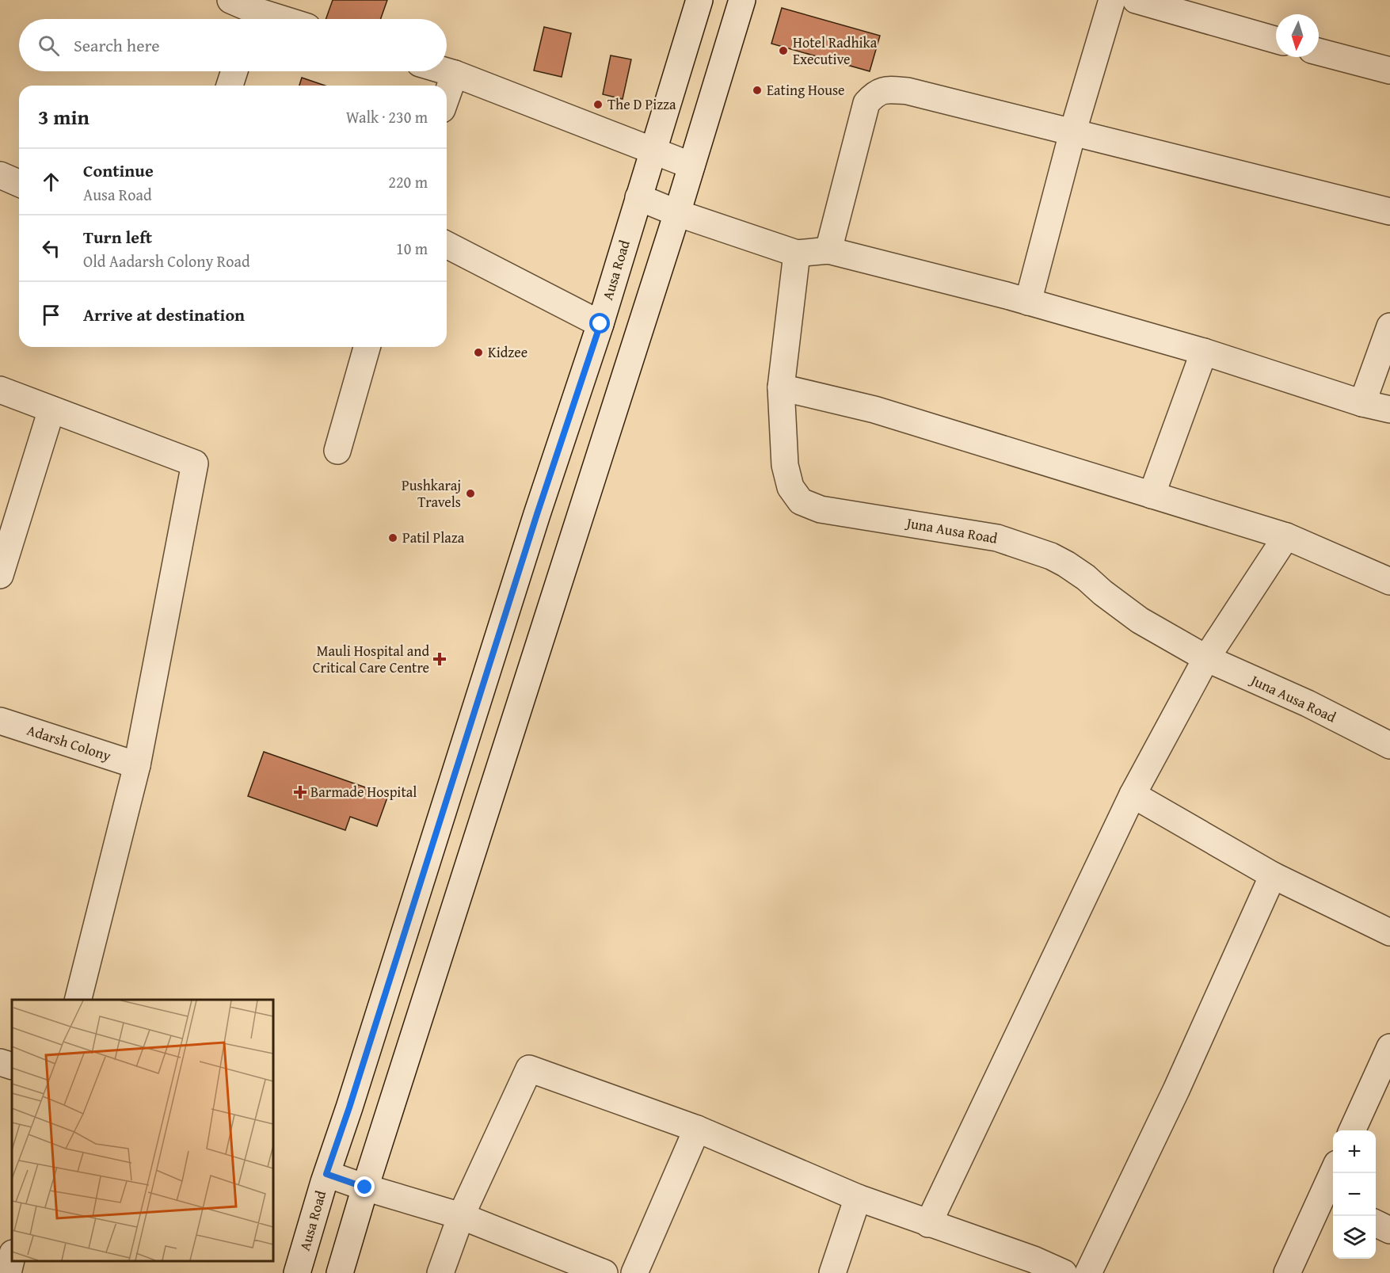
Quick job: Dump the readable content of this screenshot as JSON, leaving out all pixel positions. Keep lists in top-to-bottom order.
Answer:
{
  "streets": {
    "street": ["Ausa Road", "Juna Ausa Road", "Adarsh Colony"]
  },
  "places": {
    "other": [
      "Hotel Radhika Executive",
      "Eating House",
      "The D Pizza",
      "Kidzee",
      "Pushkaraj Travels",
      "Patil Plaza"
    ],
    "health": ["Mauli Hospital and Critical Care Centre", "Barmade Hospital"]
  },
  "north": "bottom",
  "page": {
    "search": "Search here",
    "heading": ["3 min", "Walk · 230 m"],
    "list": [
      ["Continue", "Ausa Road", "220 m"],
      ["Turn left", "Old Aadarsh Colony Road", "10 m"],
      "Arrive at destination"
    ],
    "map_buttons": ["+", "−"]
  }
}
